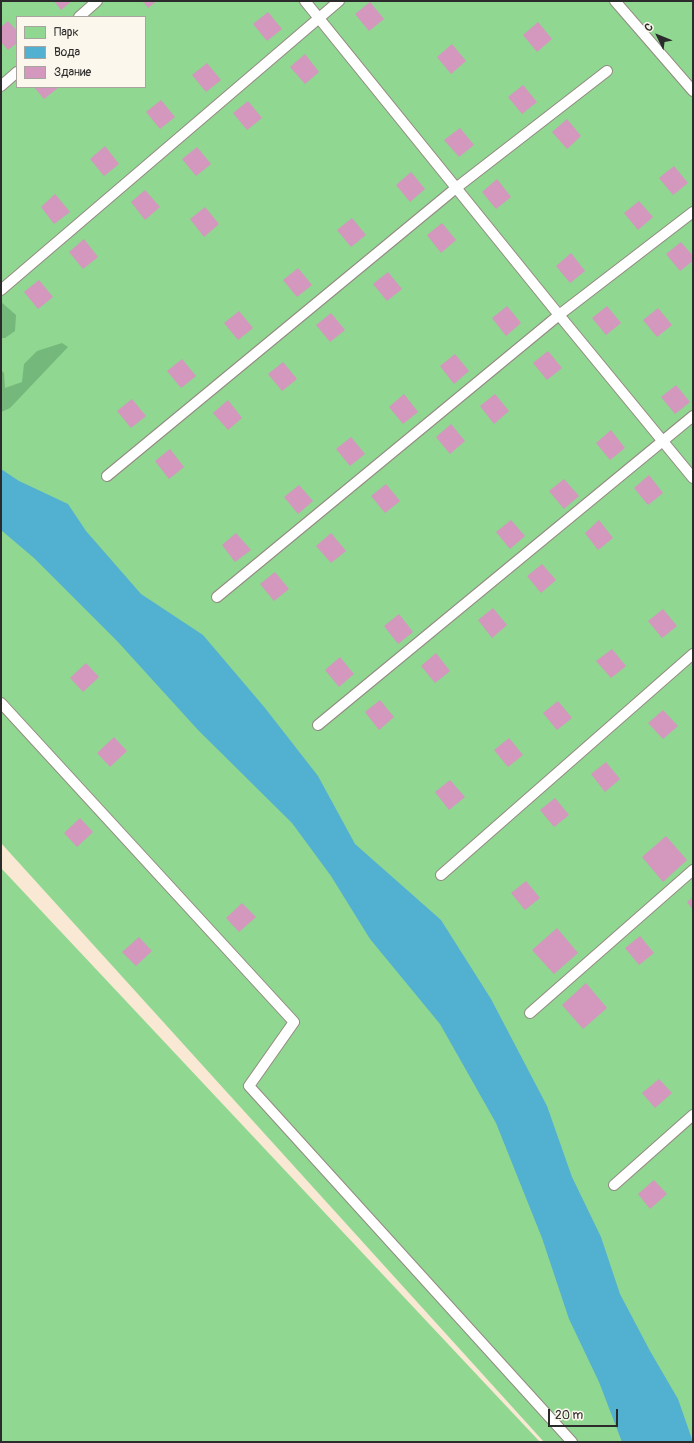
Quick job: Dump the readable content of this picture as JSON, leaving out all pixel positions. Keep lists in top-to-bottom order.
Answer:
{
  "legend": ["Парк", "Вода", "Здание"],
  "scale_bar": "20 m",
  "north": "top left"
}
